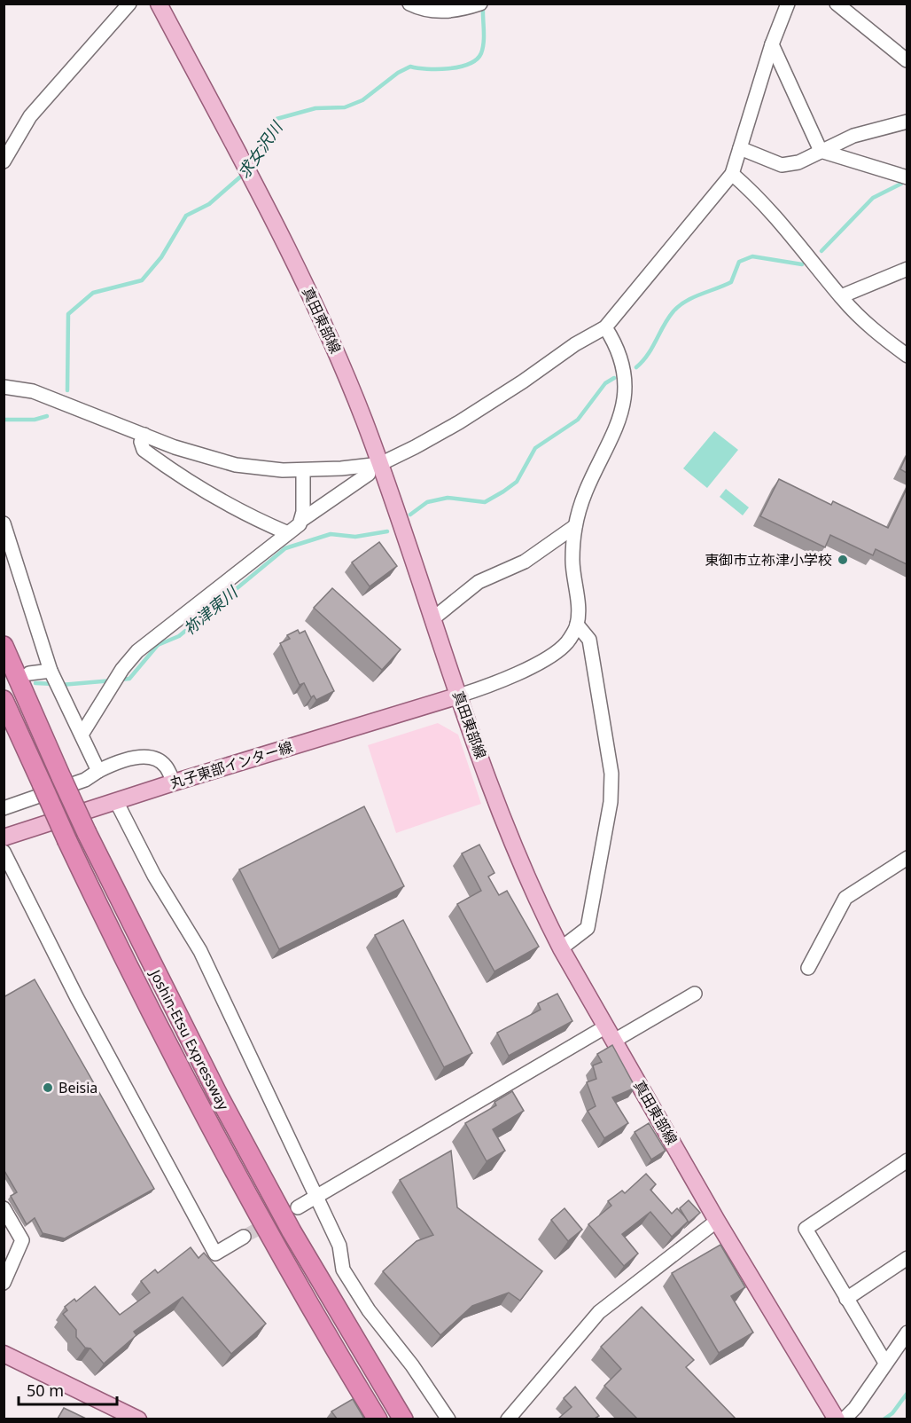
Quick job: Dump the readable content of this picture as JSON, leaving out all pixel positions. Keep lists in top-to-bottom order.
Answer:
{
  "streets": {
    "highway": ["Joshin-Etsu Expressway"],
    "main road": ["真田東部線", "丸子東部インター線"]
  },
  "crossings": [
    ["真田東部線", "丸子東部インター線"]
  ],
  "water": ["求女沢川", "祢津東川"],
  "places": ["東御市立祢津小学校", "Beisia"],
  "scale_bar": "50 m"
}
